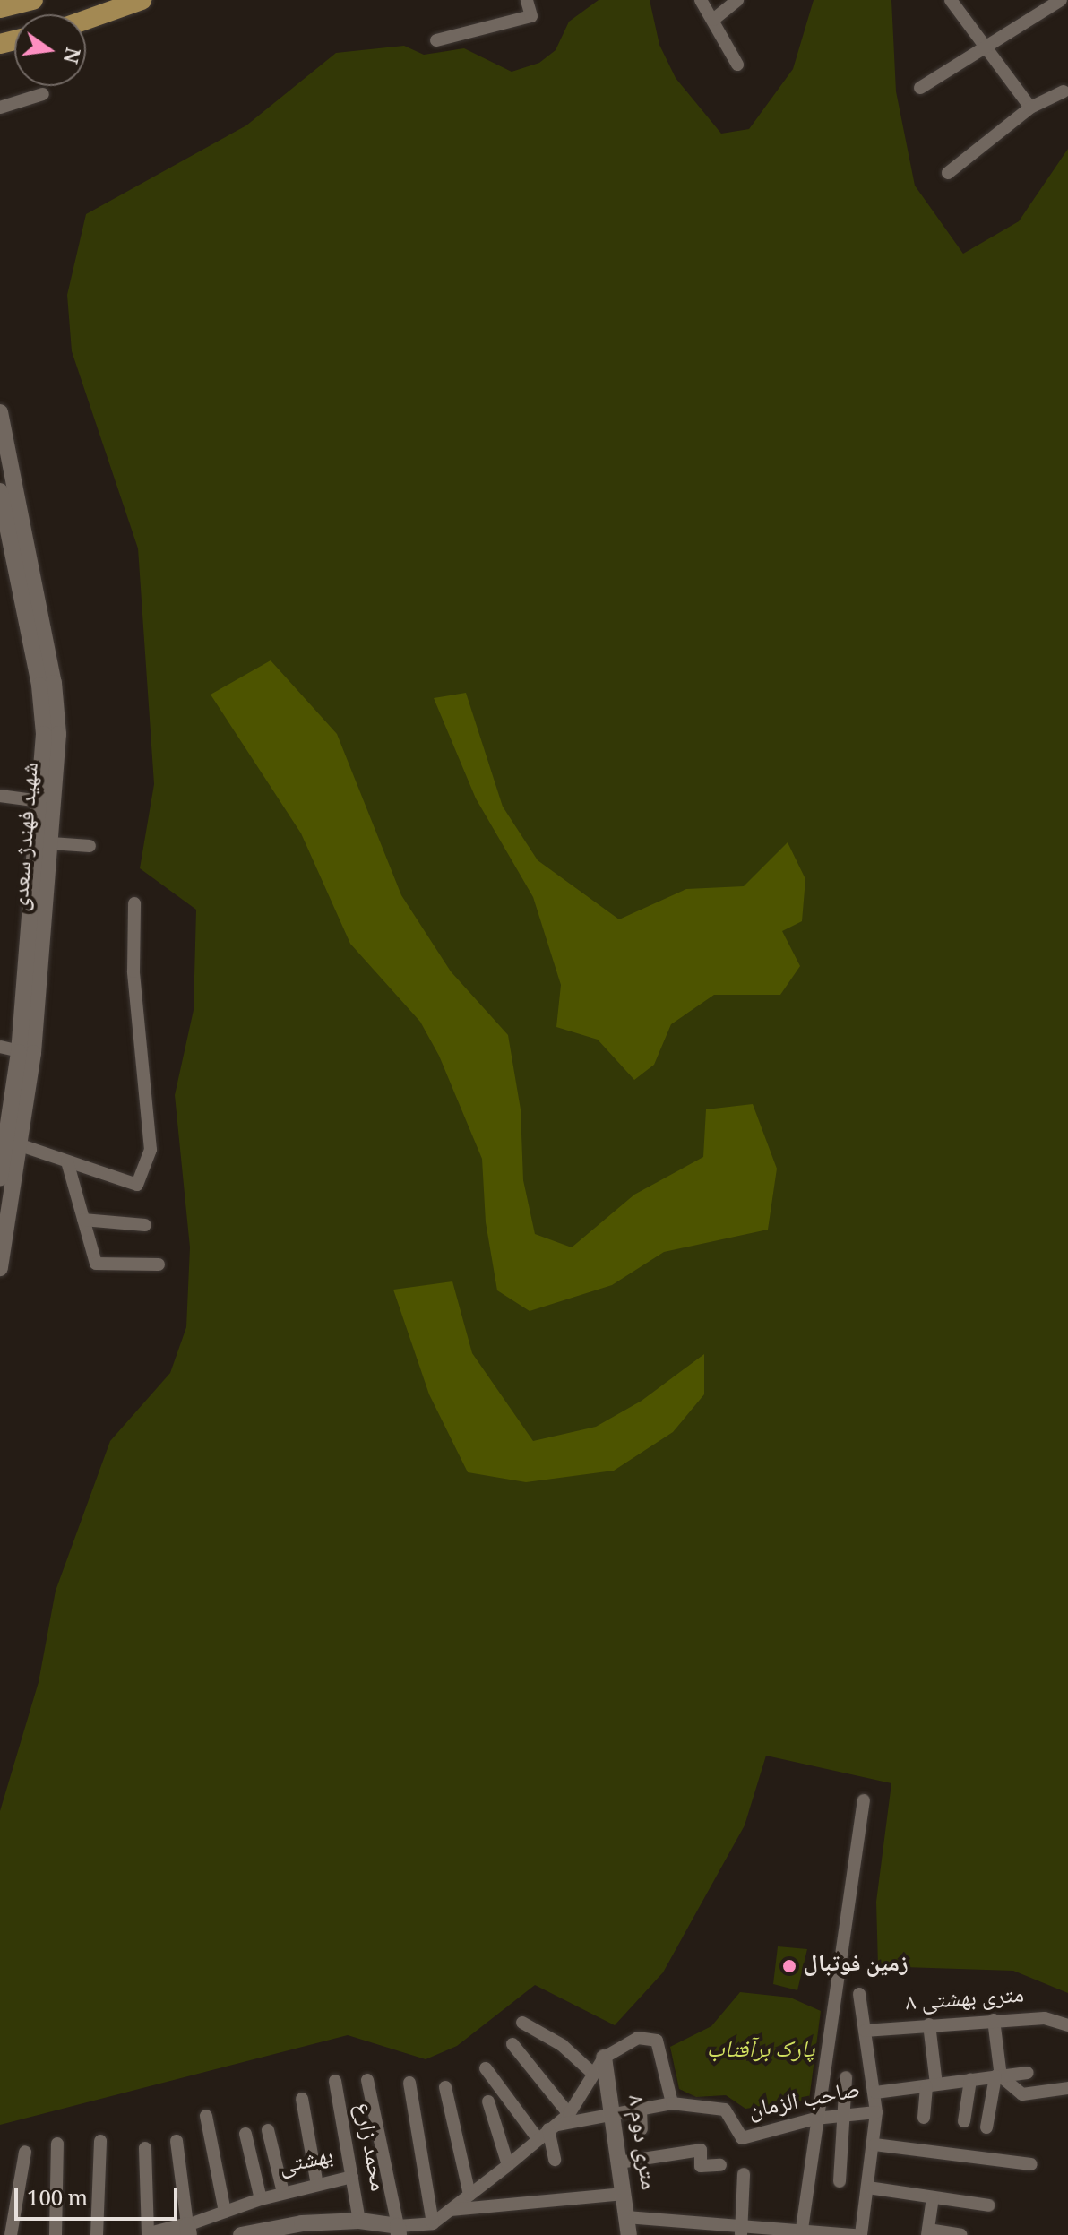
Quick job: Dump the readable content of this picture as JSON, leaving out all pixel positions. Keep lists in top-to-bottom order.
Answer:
{
  "streets": {
    "street": [
      "شهید فهندژ سعدی",
      "۸ متری بهشتی",
      "صاحب الزمان",
      "۸ متری دوم",
      "محمد زارع",
      "بهشتی"
    ]
  },
  "crossings": [
    ["محمد زارع", "بهشتی"]
  ],
  "parks": ["پارک برآفتاب"],
  "places": ["زمین فوتبال"],
  "scale_bar": "100 m",
  "north": "right"
}
